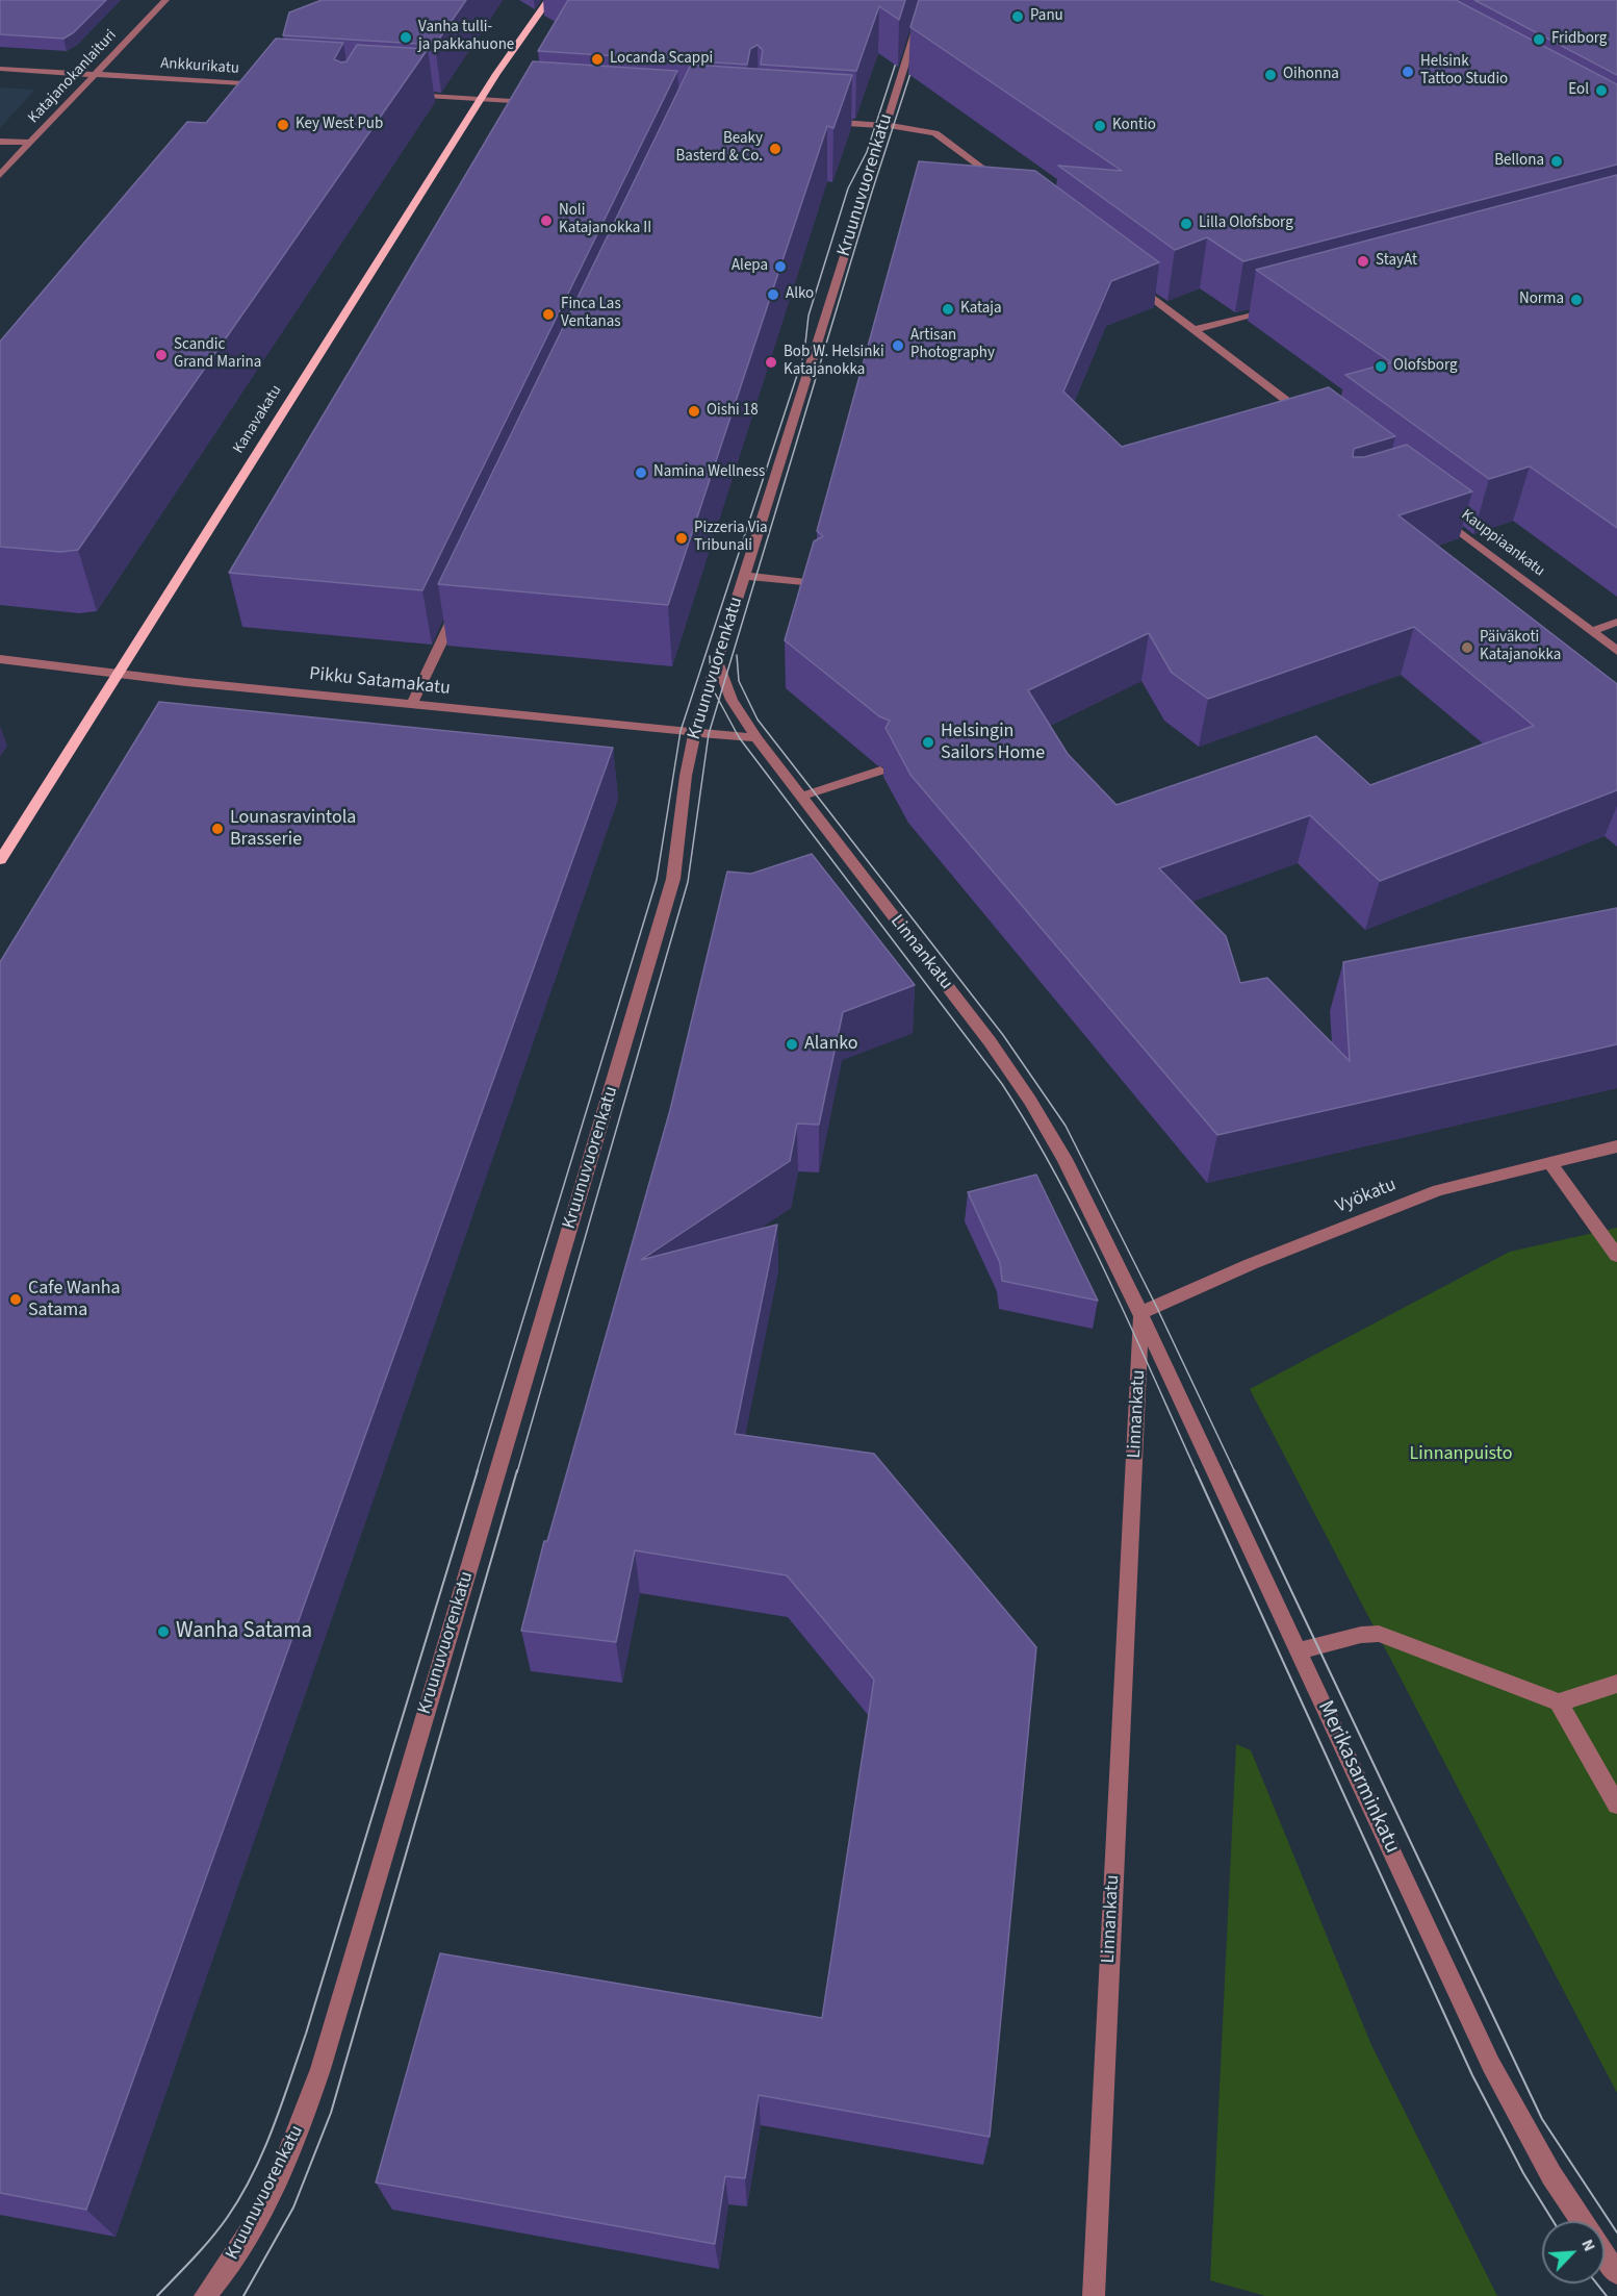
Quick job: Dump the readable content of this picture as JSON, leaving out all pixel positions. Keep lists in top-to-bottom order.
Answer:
{
  "streets": {
    "main road": ["Kanavakatu"],
    "street": [
      "Ankkurikatu",
      "Katajanokanlaituri",
      "Kruunuvuorenkatu",
      "Kauppiaankatu",
      "Pikku Satamakatu",
      "Linnankatu",
      "Vyökatu",
      "Merikasarminkatu"
    ]
  },
  "crossings": [
    ["Ankkurikatu", "Katajanokanlaituri"],
    ["Kruunuvuorenkatu", "Pikku Satamakatu"],
    ["Kruunuvuorenkatu", "Linnankatu"],
    ["Kanavakatu", "Pikku Satamakatu"],
    ["Pikku Satamakatu", "Linnankatu"],
    ["Linnankatu", "Vyökatu"],
    ["Linnankatu", "Merikasarminkatu"],
    ["Vyökatu", "Merikasarminkatu"]
  ],
  "parks": ["Linnanpuisto"],
  "places": [
    "Panu",
    "Vanha tulli- ja pakkahuone",
    "Fridborg",
    "Locanda Scappi",
    "Helsink Tattoo Studio",
    "Oihonna",
    "Eol",
    "Key West Pub",
    "Kontio",
    "Beaky Basterd & Co.",
    "Bellona",
    "Noli Katajanokka II",
    "Lilla Olofsborg",
    "StayAt",
    "Alepa",
    "Alko",
    "Norma",
    "Kataja",
    "Finca Las Ventanas",
    "Artisan Photography",
    "Scandic Grand Marina",
    "Bob W. Helsinki Katajanokka",
    "Olofsborg",
    "Oishi 18",
    "Namina Wellness",
    "Pizzeria Via Tribunali",
    "Päiväkoti Katajanokka",
    "Helsingin Sailors Home",
    "Lounasravintola Brasserie",
    "Alanko",
    "Cafe Wanha Satama",
    "Wanha Satama"
  ],
  "north": "top right"
}
